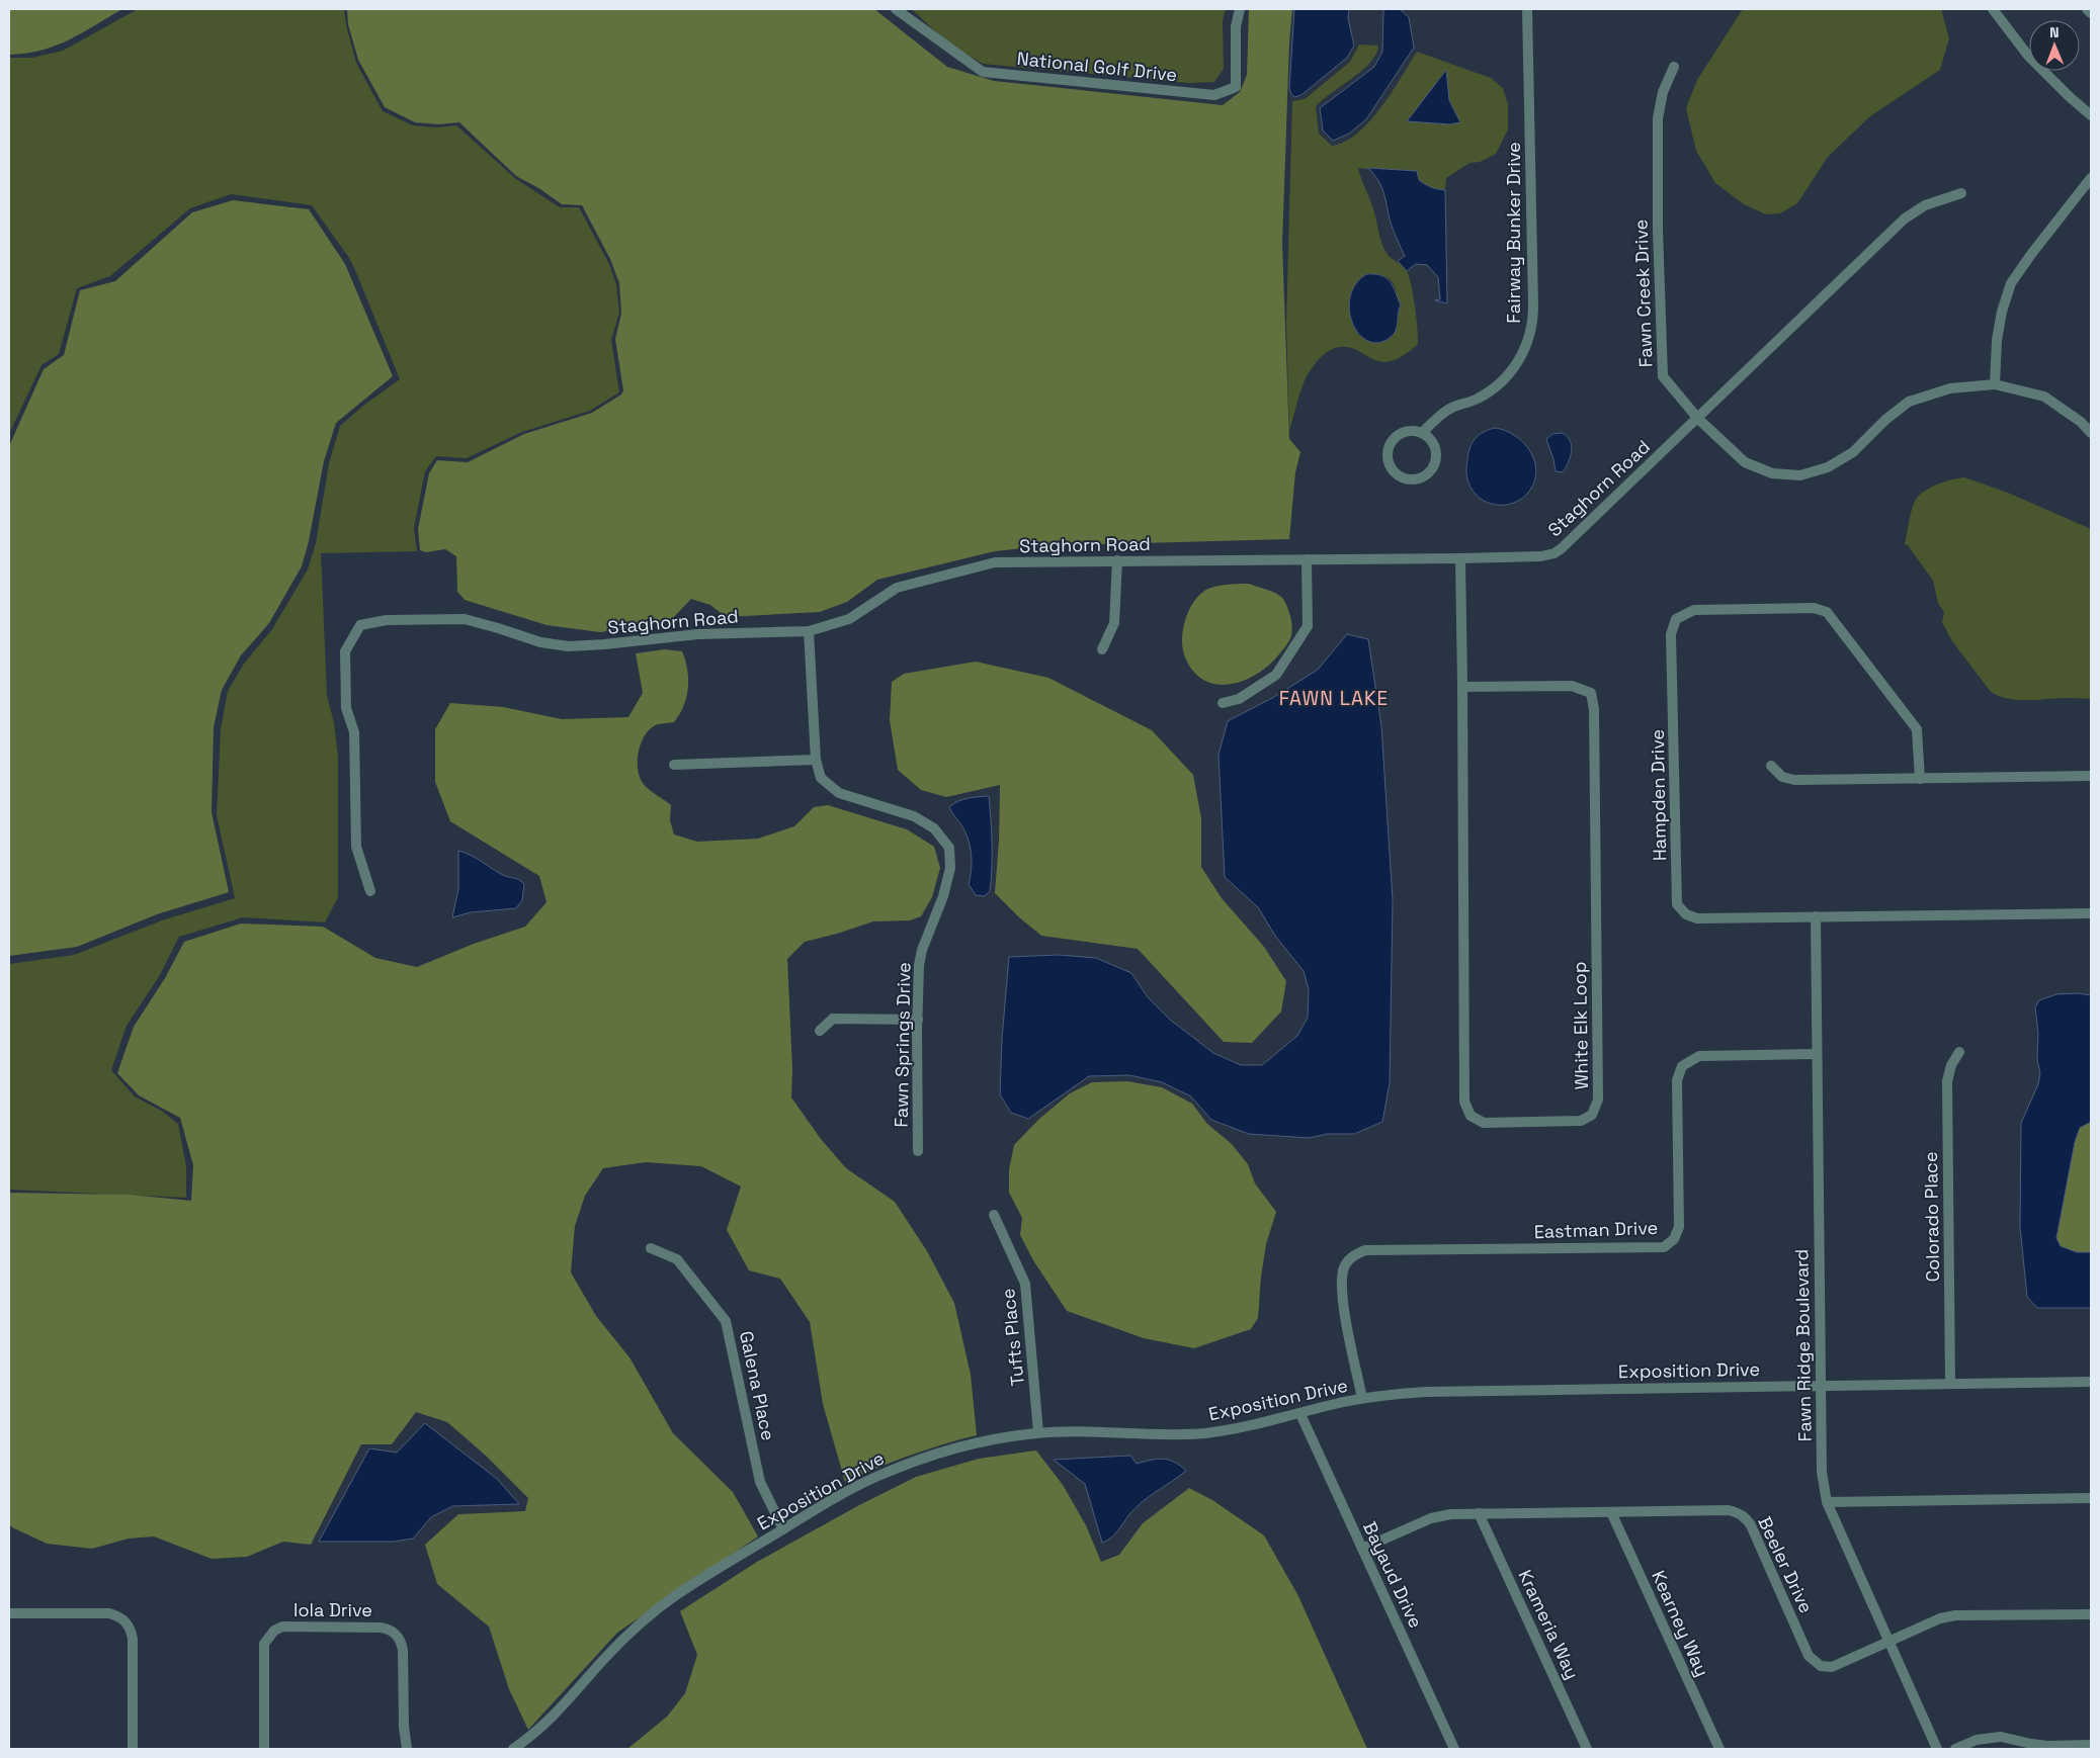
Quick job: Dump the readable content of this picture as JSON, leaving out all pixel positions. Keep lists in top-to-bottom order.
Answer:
{
  "streets": {
    "street": [
      "National Golf Drive",
      "Fairway Bunker Drive",
      "Fawn Creek Drive",
      "Staghorn Road",
      "Hampden Drive",
      "White Elk Loop",
      "Fawn Springs Drive",
      "Colorado Place",
      "Eastman Drive",
      "Tufts Place",
      "Fawn Ridge Boulevard",
      "Exposition Drive",
      "Galena Place",
      "Beeler Drive",
      "Bayaud Drive",
      "Iola Drive",
      "Kearney Way",
      "Krameria Way"
    ]
  },
  "crossings": [
    ["Fawn Creek Drive", "Staghorn Road"],
    ["Staghorn Road", "White Elk Loop"],
    ["Staghorn Road", "Fawn Springs Drive"],
    ["Hampden Drive", "Fawn Ridge Boulevard"],
    ["Colorado Place", "Exposition Drive"],
    ["Eastman Drive", "Fawn Ridge Boulevard"],
    ["Eastman Drive", "Exposition Drive"],
    ["Tufts Place", "Exposition Drive"],
    ["Fawn Ridge Boulevard", "Exposition Drive"],
    ["Fawn Ridge Boulevard", "Beeler Drive"],
    ["Exposition Drive", "Galena Place"],
    ["Exposition Drive", "Bayaud Drive"],
    ["Beeler Drive", "Bayaud Drive"],
    ["Beeler Drive", "Kearney Way"],
    ["Beeler Drive", "Krameria Way"]
  ],
  "districts": ["FAWN LAKE"],
  "north": "top"
}
